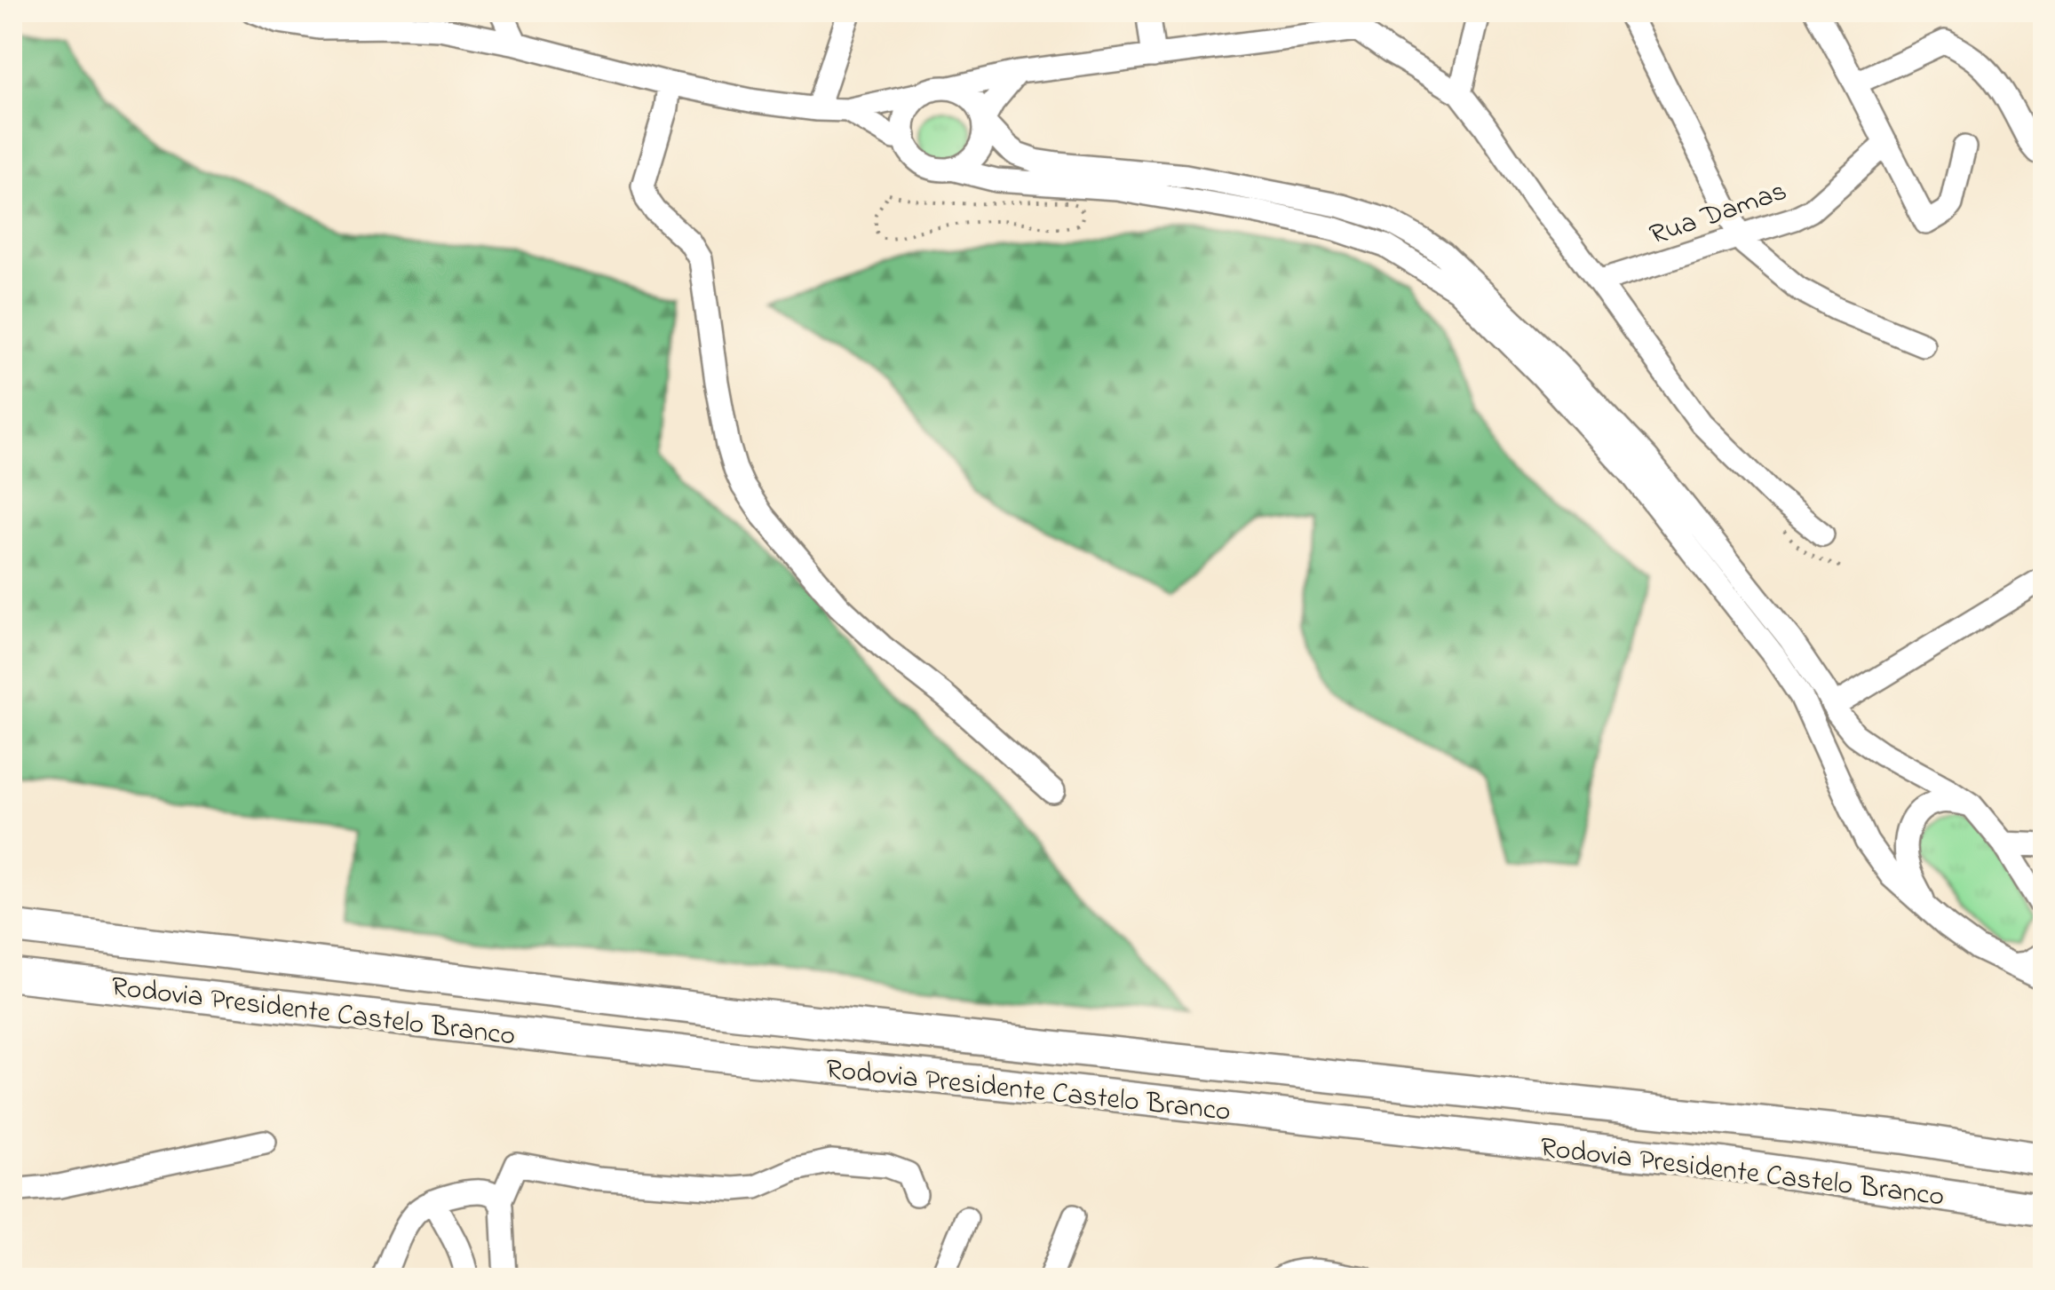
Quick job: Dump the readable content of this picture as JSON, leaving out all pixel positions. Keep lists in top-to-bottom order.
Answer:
{
  "streets": {
    "highway": ["Rodovia Presidente Castelo Branco"],
    "street": ["Rua Damas"]
  }
}
